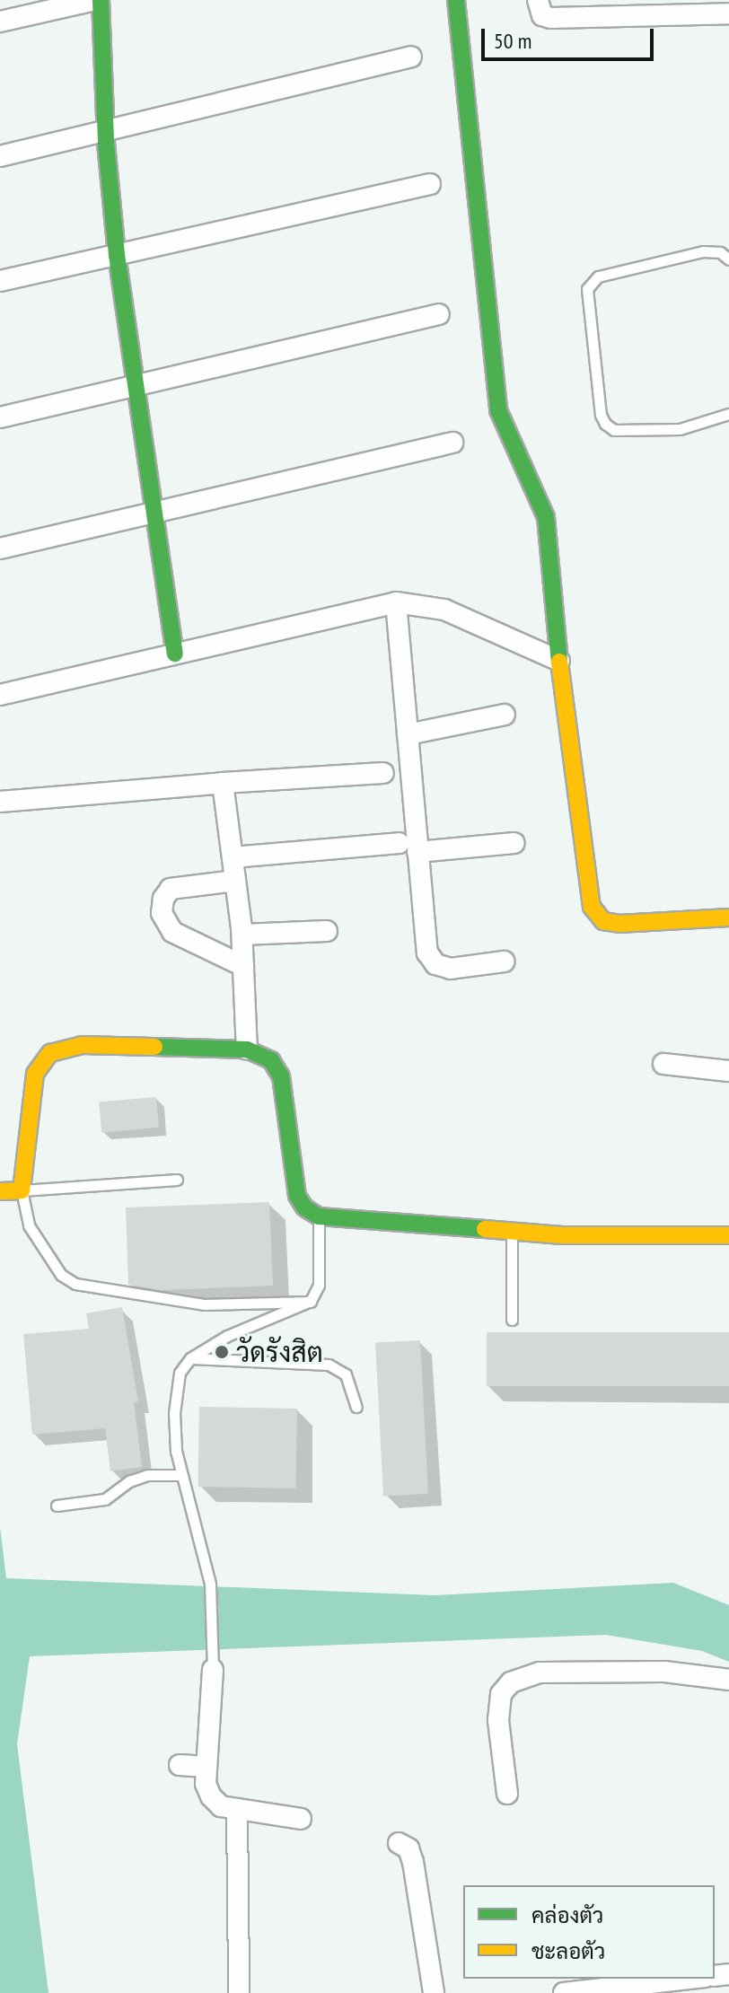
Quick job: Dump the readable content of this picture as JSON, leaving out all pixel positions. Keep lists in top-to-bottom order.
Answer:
{
  "places": ["วัดรังสิต"],
  "legend": ["คล่องตัว", "ชะลอตัว"],
  "scale_bar": "50 m"
}
